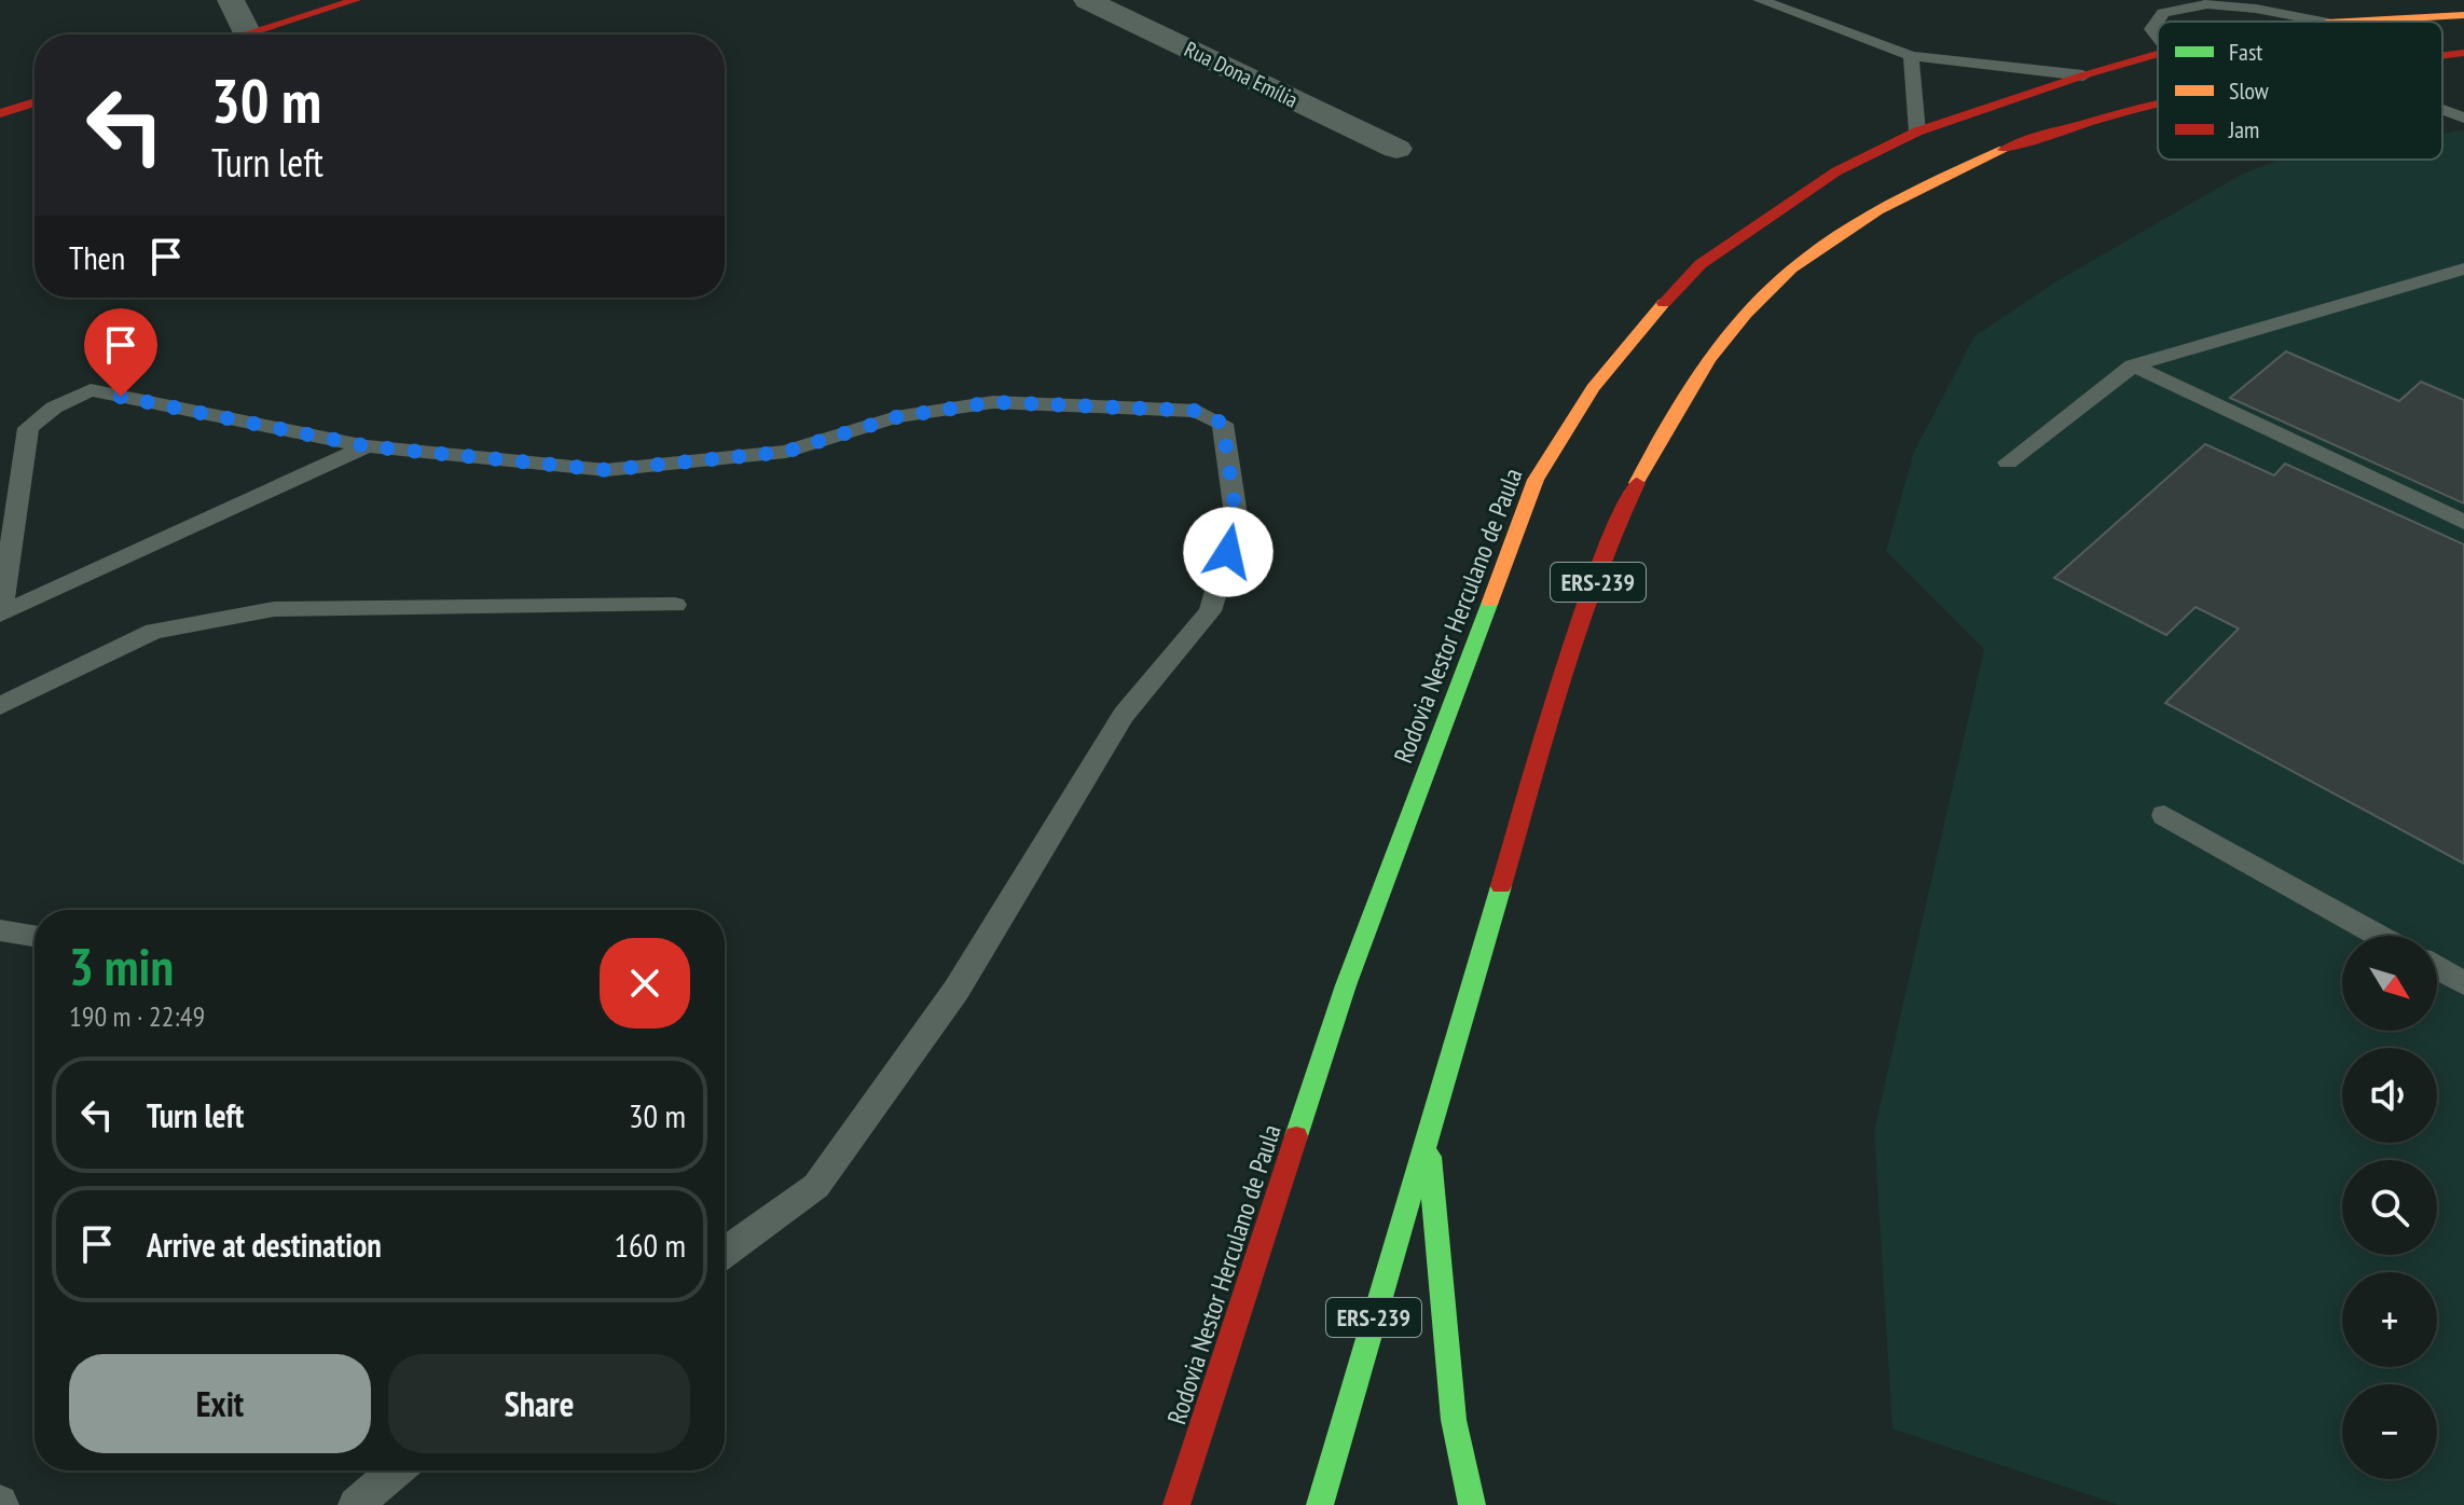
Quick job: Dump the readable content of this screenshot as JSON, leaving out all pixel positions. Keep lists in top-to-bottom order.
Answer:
{
  "streets": {
    "main road": ["ERS-239", "Rodovia Nestor Herculano de Paula"],
    "street": ["Rua Dona Emília"]
  },
  "legend": ["Fast", "Slow", "Jam"],
  "north": "bottom right",
  "page": {
    "turn": ["30 m", "Turn left"],
    "then": "Then",
    "heading": ["3 min", "190 m · 22:49"],
    "map_buttons": ["+", "−"],
    "list": [
      {
        "name": "Turn left",
        "value": "30 m"
      },
      {
        "name": "Arrive at destination",
        "value": "160 m"
      }
    ],
    "buttons": ["Exit", "Share"]
  }
}
